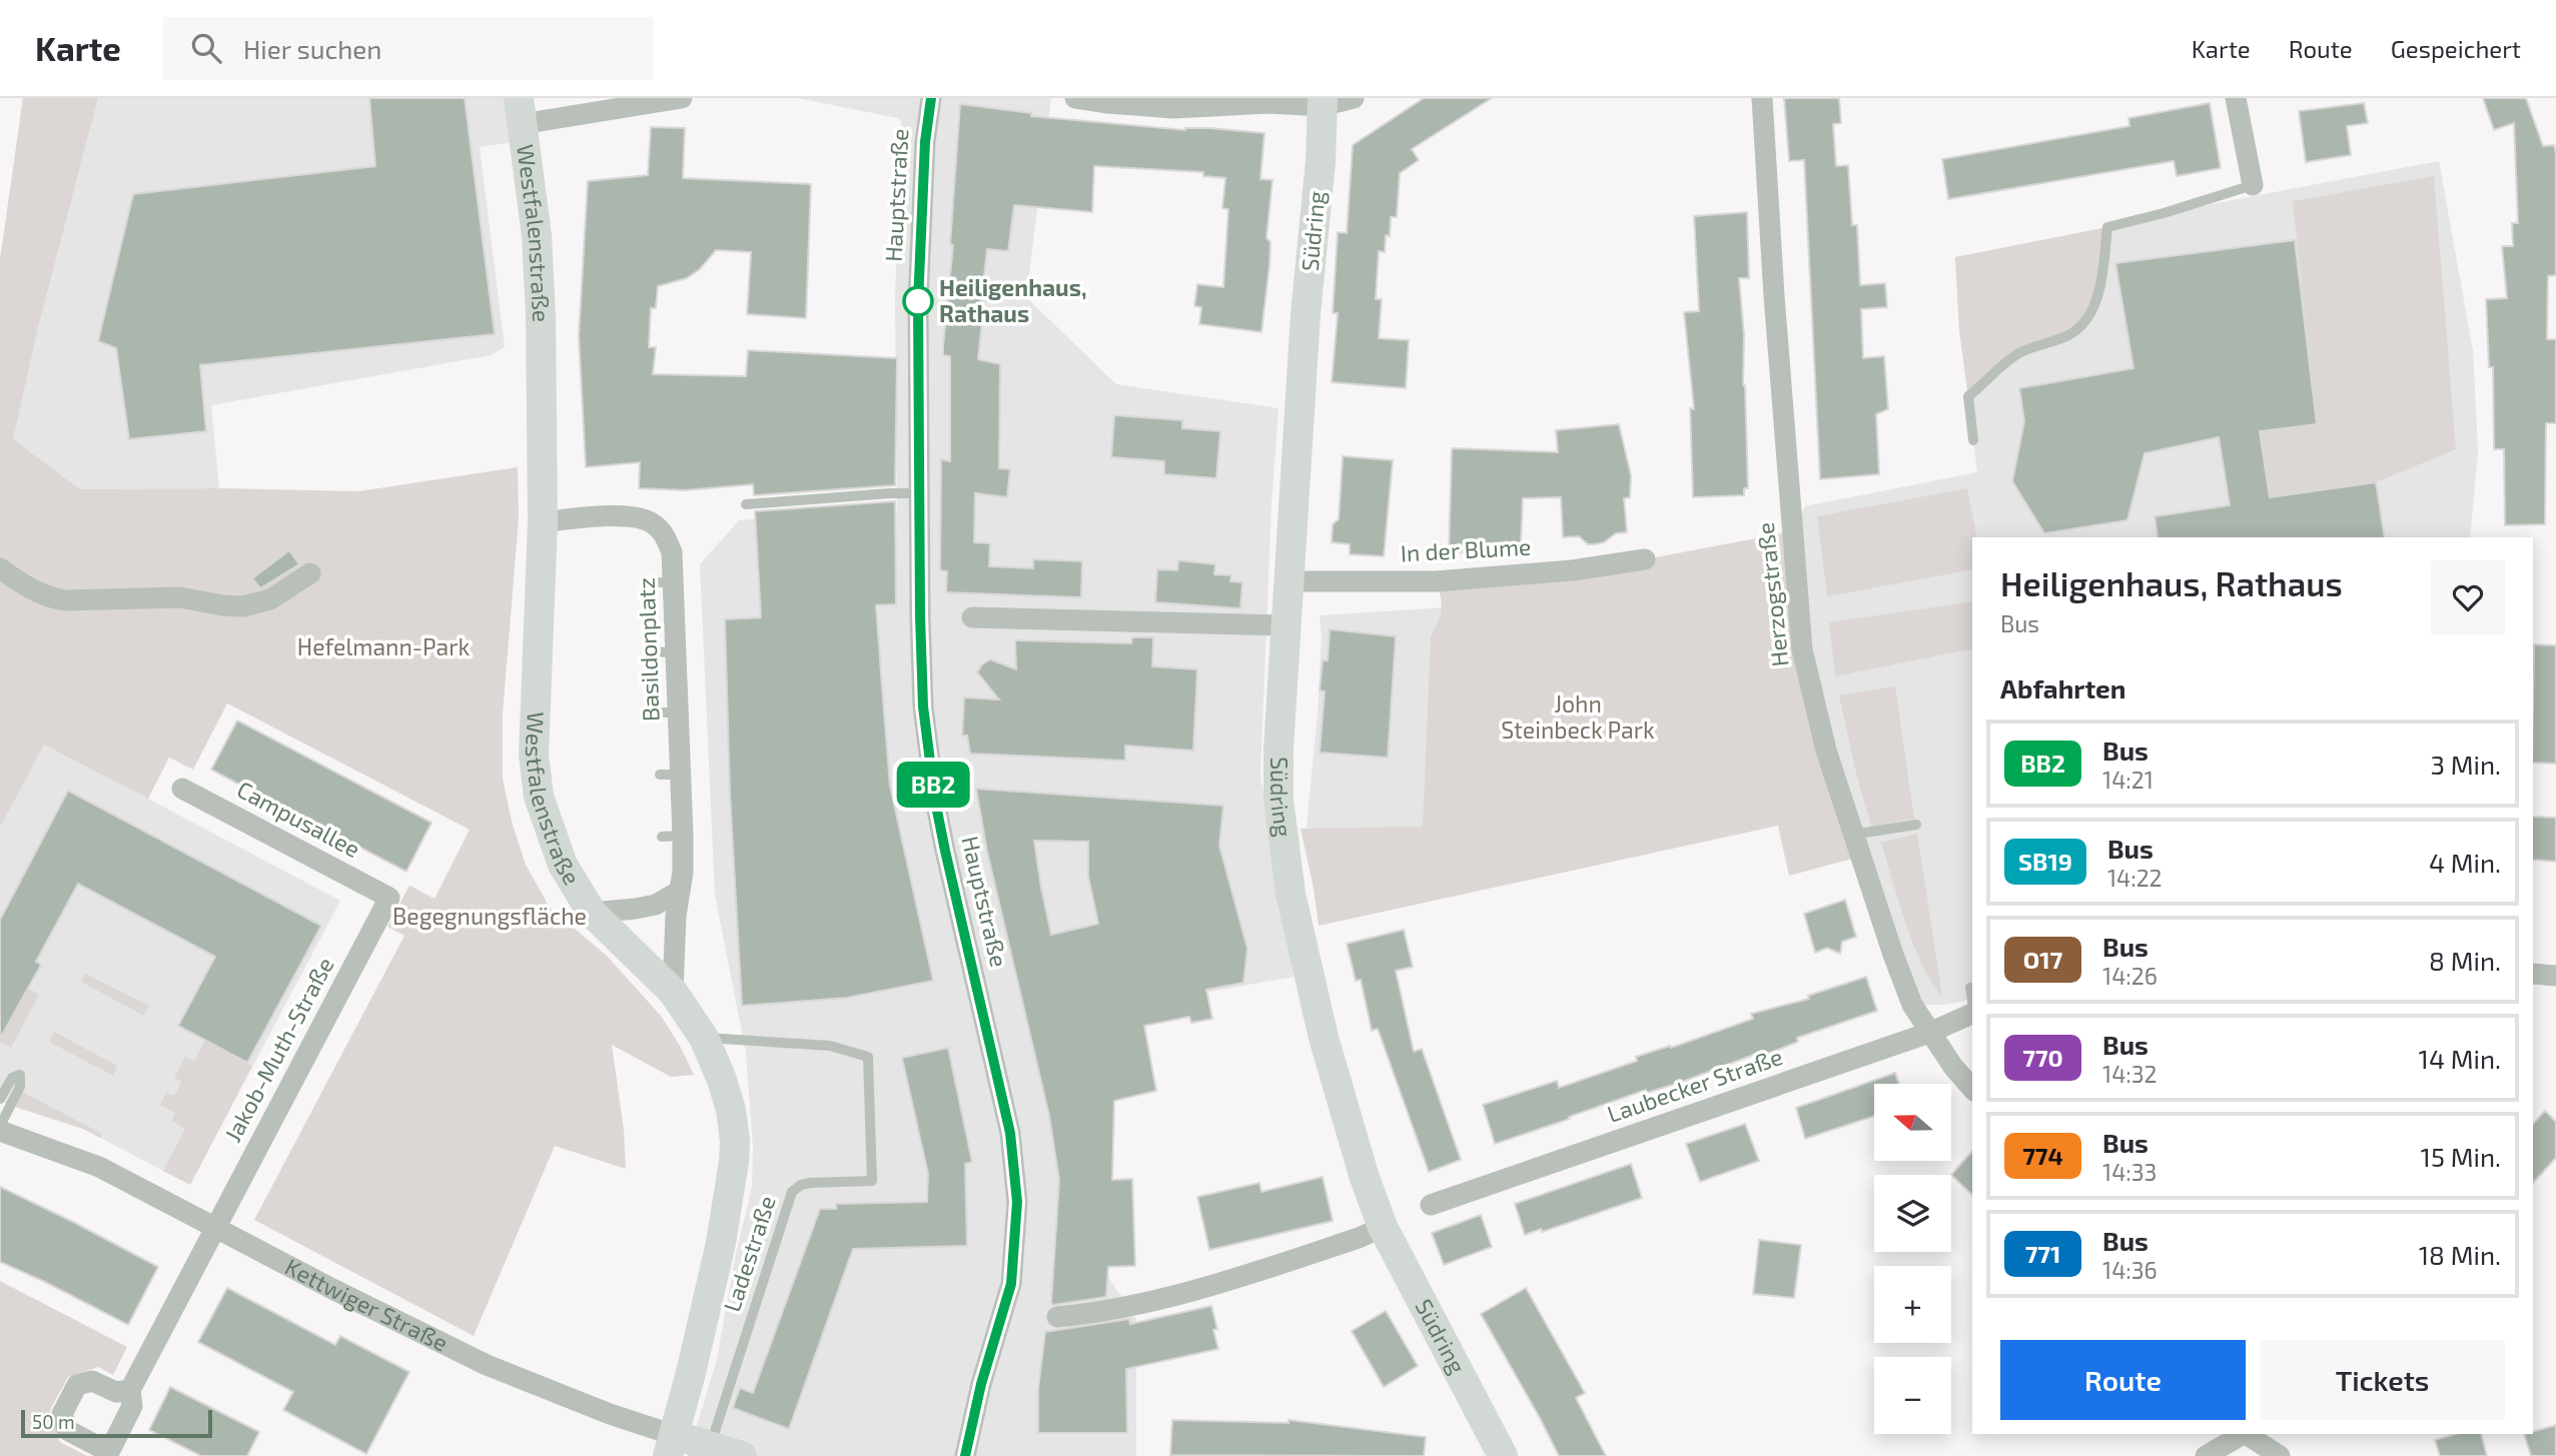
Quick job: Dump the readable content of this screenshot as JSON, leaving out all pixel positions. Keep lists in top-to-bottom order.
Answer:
{
  "streets": {
    "street": [
      "Hauptstraße",
      "Südring",
      "Westfalenstraße",
      "In der Blume",
      "Herzogstraße",
      "Basildonplatz",
      "Campusallee",
      "Jakob-Muth-Straße",
      "Laubecker Straße",
      "Kettwiger Straße"
    ],
    "lane": ["Ladestraße"]
  },
  "crossings": [
    ["Südring", "In der Blume"],
    ["Westfalenstraße", "Basildonplatz"],
    ["Westfalenstraße", "Ladestraße"],
    ["Westfalenstraße", "Kettwiger Straße"],
    ["Herzogstraße", "Laubecker Straße"],
    ["Campusallee", "Jakob-Muth-Straße"],
    ["Jakob-Muth-Straße", "Kettwiger Straße"],
    ["Ladestraße", "Kettwiger Straße"]
  ],
  "parks": ["Hefelmann-Park", "John Steinbeck Park", "Begegnungsfläche"],
  "places": ["Heiligenhaus, Rathaus"],
  "lines": ["bus line BB2"],
  "scale_bar": "50 m",
  "north": "left",
  "page": {
    "header": "Karte",
    "search": "Hier suchen",
    "nav": ["Karte", "Route", "Gespeichert"],
    "on_map": "BB2",
    "heading": [
      ["Heiligenhaus, Rathaus", "Bus"],
      "Abfahrten"
    ],
    "list": [
      {
        "mark": "BB2",
        "name": "Bus",
        "note": "14:21",
        "value": "3 Min."
      },
      {
        "mark": "SB19",
        "name": "Bus",
        "note": "14:22",
        "value": "4 Min."
      },
      {
        "mark": "O17",
        "name": "Bus",
        "note": "14:26",
        "value": "8 Min."
      },
      {
        "mark": "770",
        "name": "Bus",
        "note": "14:32",
        "value": "14 Min."
      },
      {
        "mark": "774",
        "name": "Bus",
        "note": "14:33",
        "value": "15 Min."
      },
      {
        "mark": "771",
        "name": "Bus",
        "note": "14:36",
        "value": "18 Min."
      }
    ],
    "map_buttons": ["+", "−"],
    "buttons": ["Route", "Tickets"],
    "scale": "50 m"
  }
}
